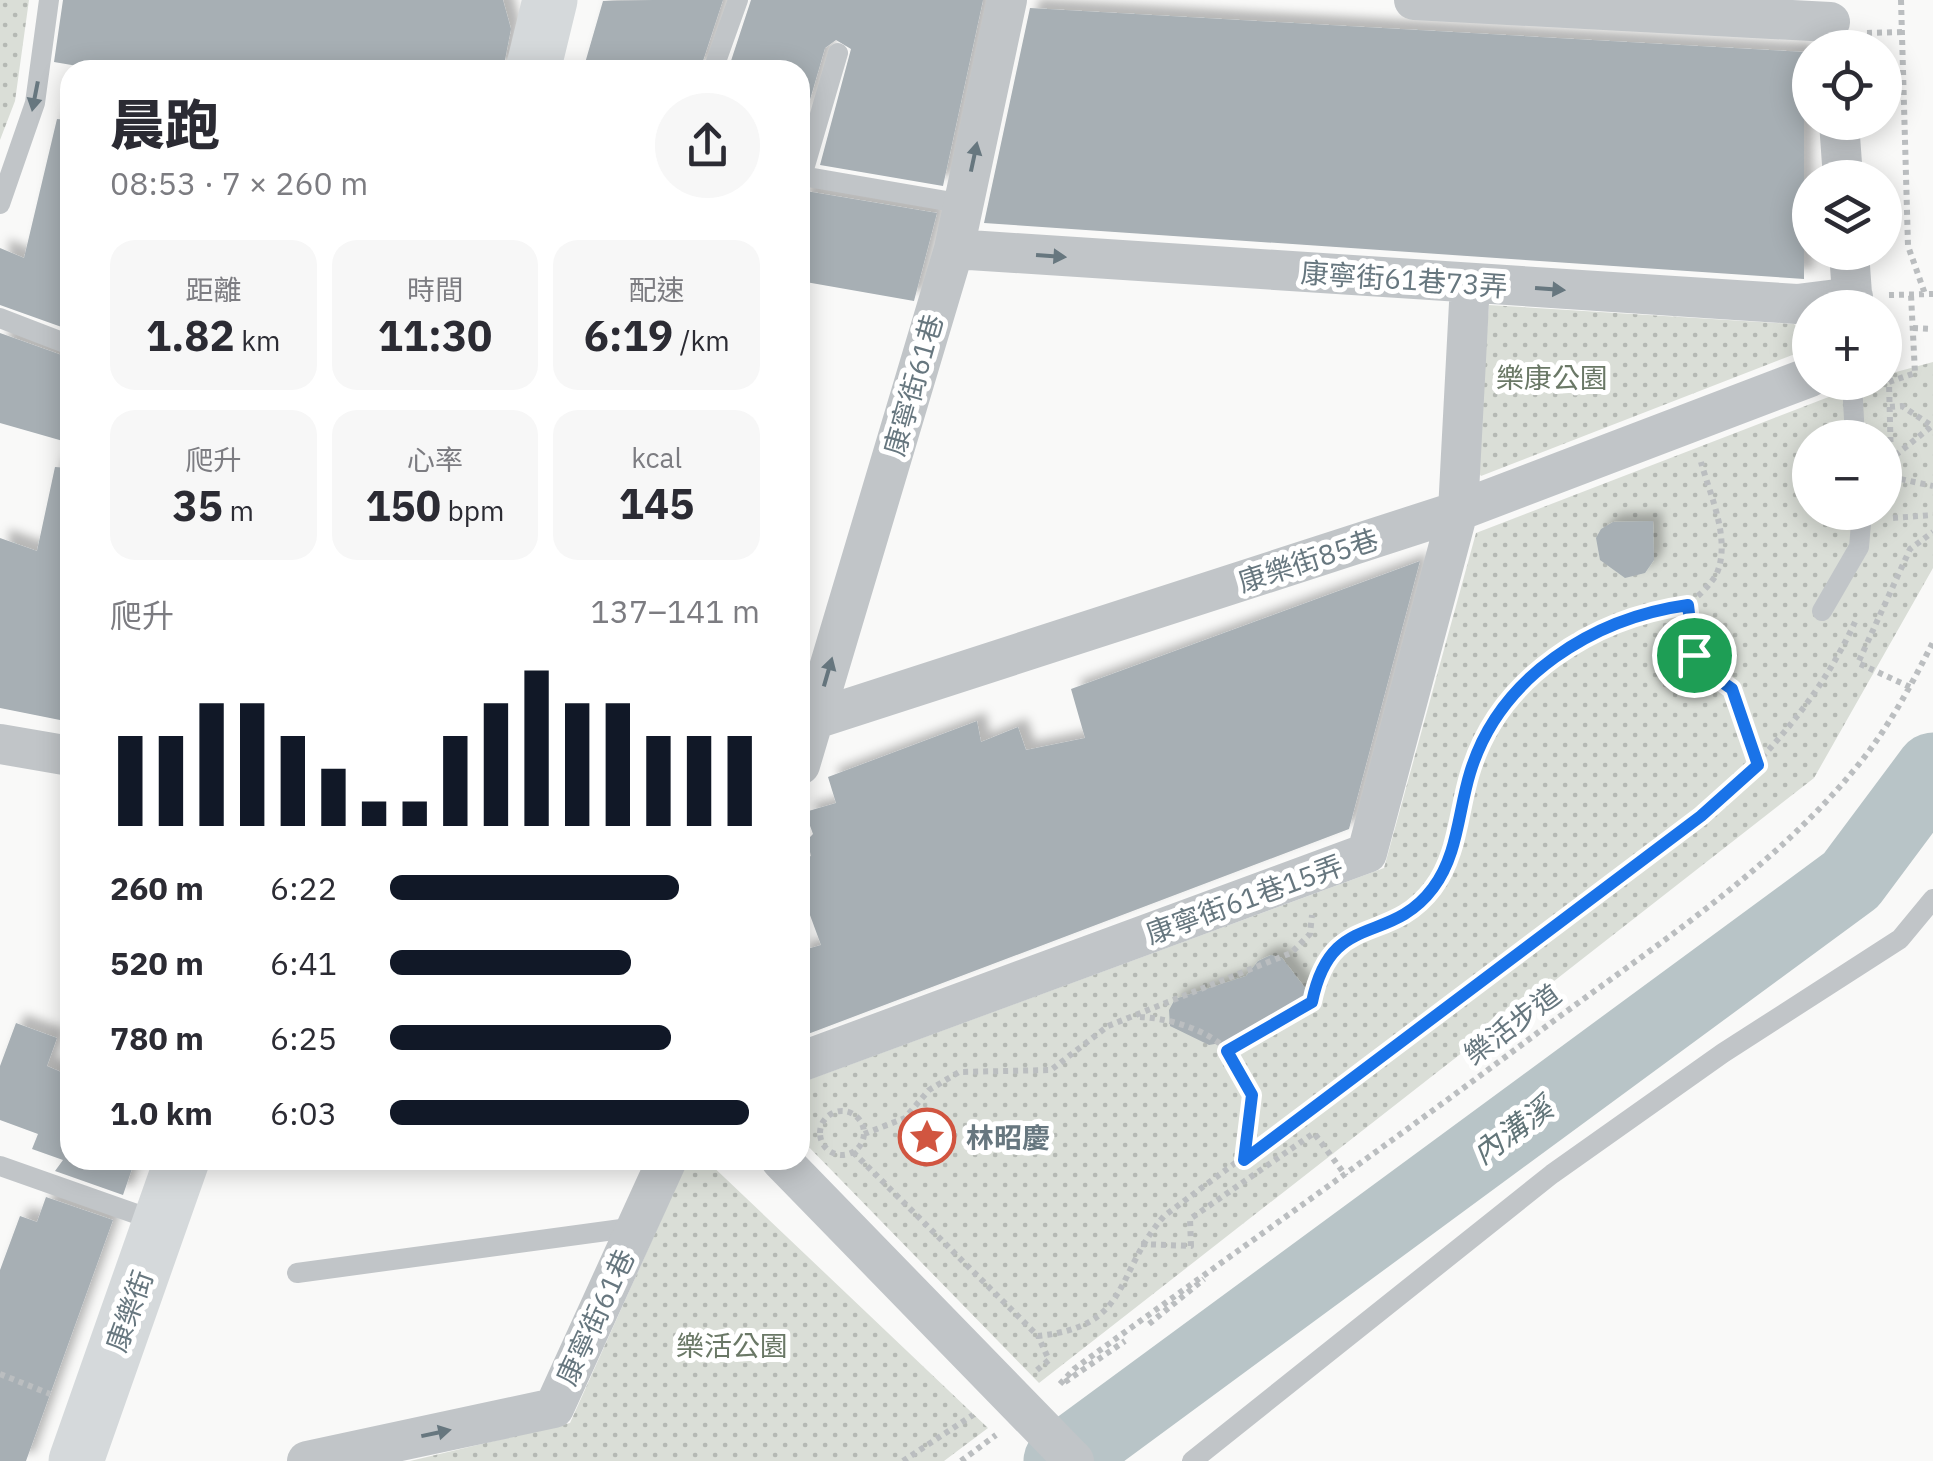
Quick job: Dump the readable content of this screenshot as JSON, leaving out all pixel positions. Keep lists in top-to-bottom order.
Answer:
{
  "streets": {
    "street": [
      "康寧街61巷73弄",
      "康寧街61巷",
      "康樂街85巷",
      "康寧街61巷15弄",
      "康樂街"
    ],
    "path": ["樂活步道"]
  },
  "crossings": [
    ["康寧街61巷73弄", "康寧街61巷"],
    ["康寧街61巷73弄", "康寧街61巷15弄"],
    ["康樂街85巷", "康寧街61巷15弄"]
  ],
  "one_way": ["康寧街61巷"],
  "water": ["內溝溪"],
  "parks": ["樂康公園", "樂活公園"],
  "places": {
    "place": ["林昭慶"]
  },
  "page": {
    "map_buttons": ["+", "−"],
    "heading": ["晨跑", "08:53 · 7 × 260 m"],
    "stats": [
      ["距離", "1.82 km"],
      ["時間", "11:30"],
      ["配速", "6:19 /km"],
      ["爬升", "35 m"],
      ["心率", "150 bpm"],
      ["kcal", "145"]
    ],
    "chart": ["爬升", "137–141 m"],
    "list": [
      {
        "name": "260 m",
        "note": "6:22"
      },
      {
        "name": "520 m",
        "note": "6:41"
      },
      {
        "name": "780 m",
        "note": "6:25"
      },
      {
        "name": "1.0 km",
        "note": "6:03"
      }
    ]
  }
}
